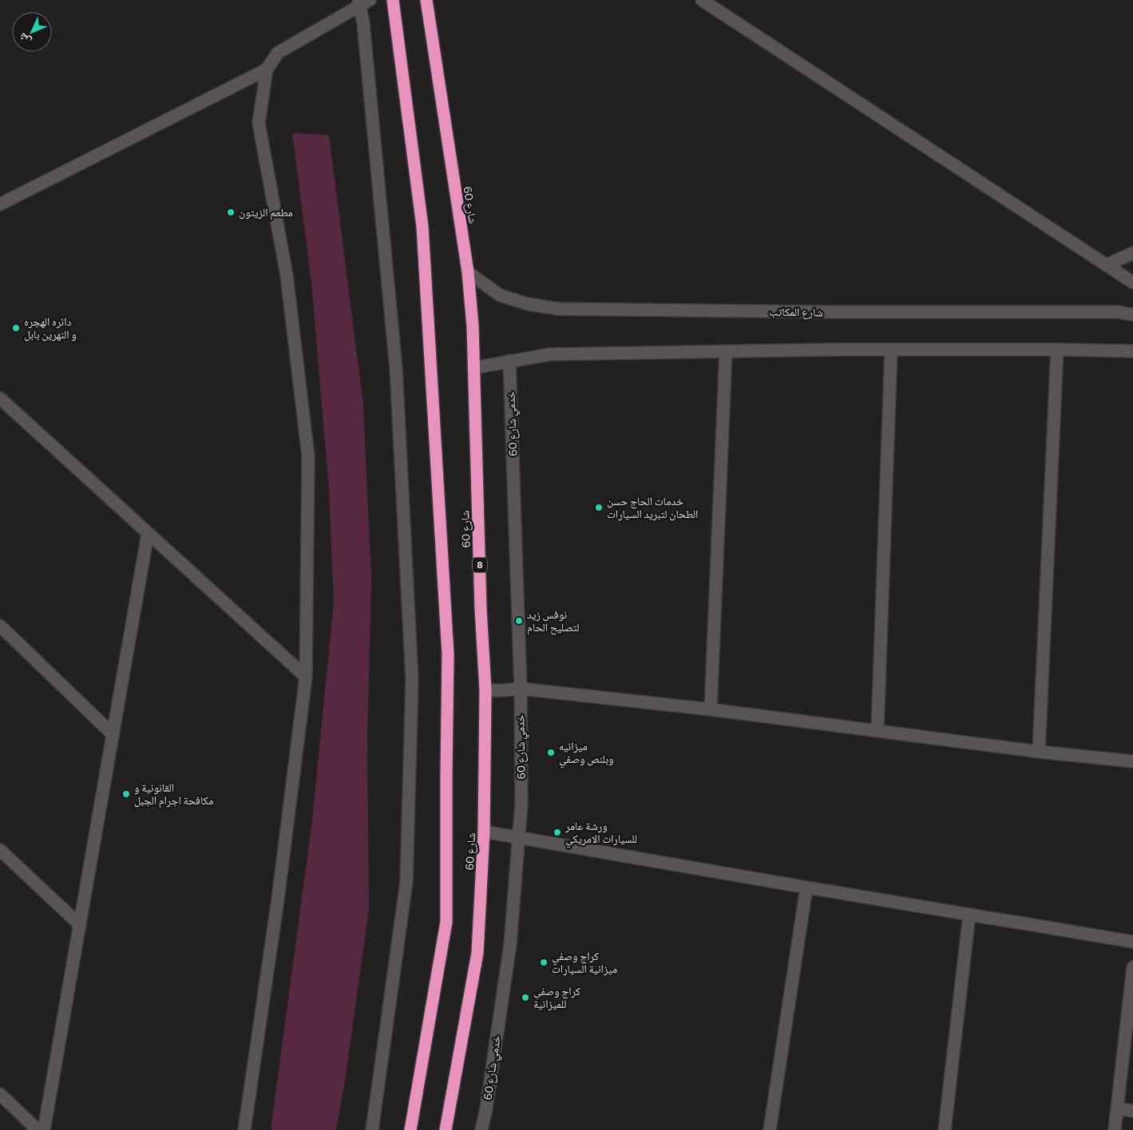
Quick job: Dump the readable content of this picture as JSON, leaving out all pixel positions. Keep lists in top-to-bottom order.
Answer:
{
  "streets": {
    "highway": ["شارع 60", "8"],
    "street": ["شارع المکاتب", "خدمي شارع 60"]
  },
  "crossings": [
    ["شارع 60", "شارع المکاتب"]
  ],
  "places": [
    "مطعم الزيتون",
    "دائره الهجره و النهرين بابل",
    "خدمات الحاج حسن الطحان لتبريد السيارات",
    "نوفس زيد لتصليح الحام",
    "ميزانيه وبلنص وصفي",
    "القانونية و مكافحة اجرام الجبل",
    "ورشة عامر للسيارات الامريكي",
    "كراج وصفي ميزانية السيارات",
    "كراج وصفي للميزانية"
  ],
  "north": "bottom left"
}
